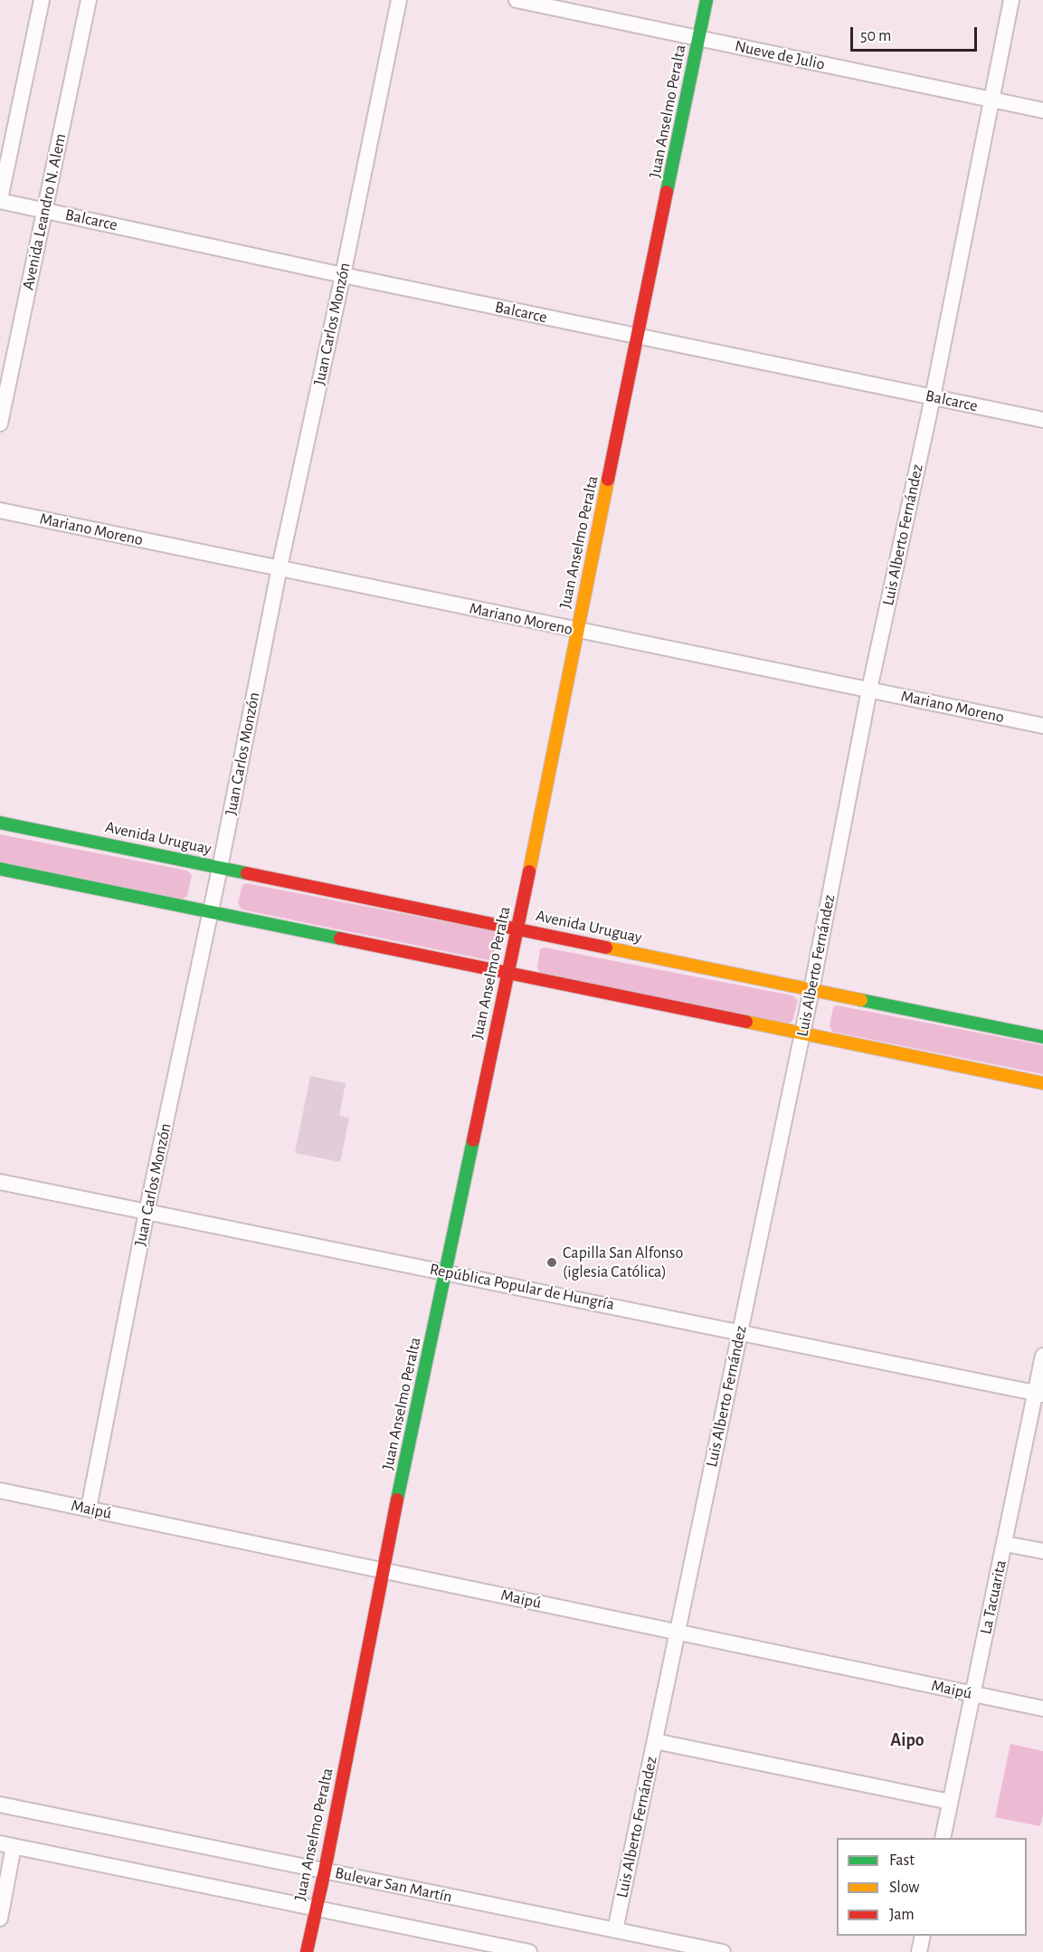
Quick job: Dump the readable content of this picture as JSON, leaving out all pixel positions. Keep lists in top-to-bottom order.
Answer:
{
  "streets": {
    "street": [
      "Nueve de Julio",
      "Juan Anselmo Peralta",
      "Avenida Leandro N. Alem",
      "Balcarce",
      "Juan Carlos Monzón",
      "Mariano Moreno",
      "Luis Alberto Fernández",
      "Avenida Uruguay",
      "República Popular de Hungría",
      "Maipú",
      "La Tacuarita",
      "Bulevar San Martín"
    ]
  },
  "crossings": [
    ["Nueve de Julio", "Juan Anselmo Peralta"],
    ["Nueve de Julio", "Luis Alberto Fernández"],
    ["Juan Anselmo Peralta", "Balcarce"],
    ["Juan Anselmo Peralta", "Mariano Moreno"],
    ["Juan Anselmo Peralta", "Avenida Uruguay"],
    ["Juan Anselmo Peralta", "República Popular de Hungría"],
    ["Juan Anselmo Peralta", "Maipú"],
    ["Juan Anselmo Peralta", "Bulevar San Martín"],
    ["Avenida Leandro N. Alem", "Balcarce"],
    ["Balcarce", "Juan Carlos Monzón"],
    ["Balcarce", "Luis Alberto Fernández"],
    ["Juan Carlos Monzón", "Mariano Moreno"],
    ["Juan Carlos Monzón", "Avenida Uruguay"],
    ["Juan Carlos Monzón", "República Popular de Hungría"],
    ["Juan Carlos Monzón", "Maipú"],
    ["Mariano Moreno", "Luis Alberto Fernández"],
    ["Luis Alberto Fernández", "Avenida Uruguay"],
    ["Luis Alberto Fernández", "República Popular de Hungría"],
    ["Luis Alberto Fernández", "Maipú"],
    ["Luis Alberto Fernández", "Bulevar San Martín"],
    ["República Popular de Hungría", "La Tacuarita"],
    ["Maipú", "La Tacuarita"]
  ],
  "districts": ["Aipo"],
  "places": ["Capilla San Alfonso (iglesia Católica)"],
  "legend": ["Fast", "Slow", "Jam"],
  "scale_bar": "50 m"
}
